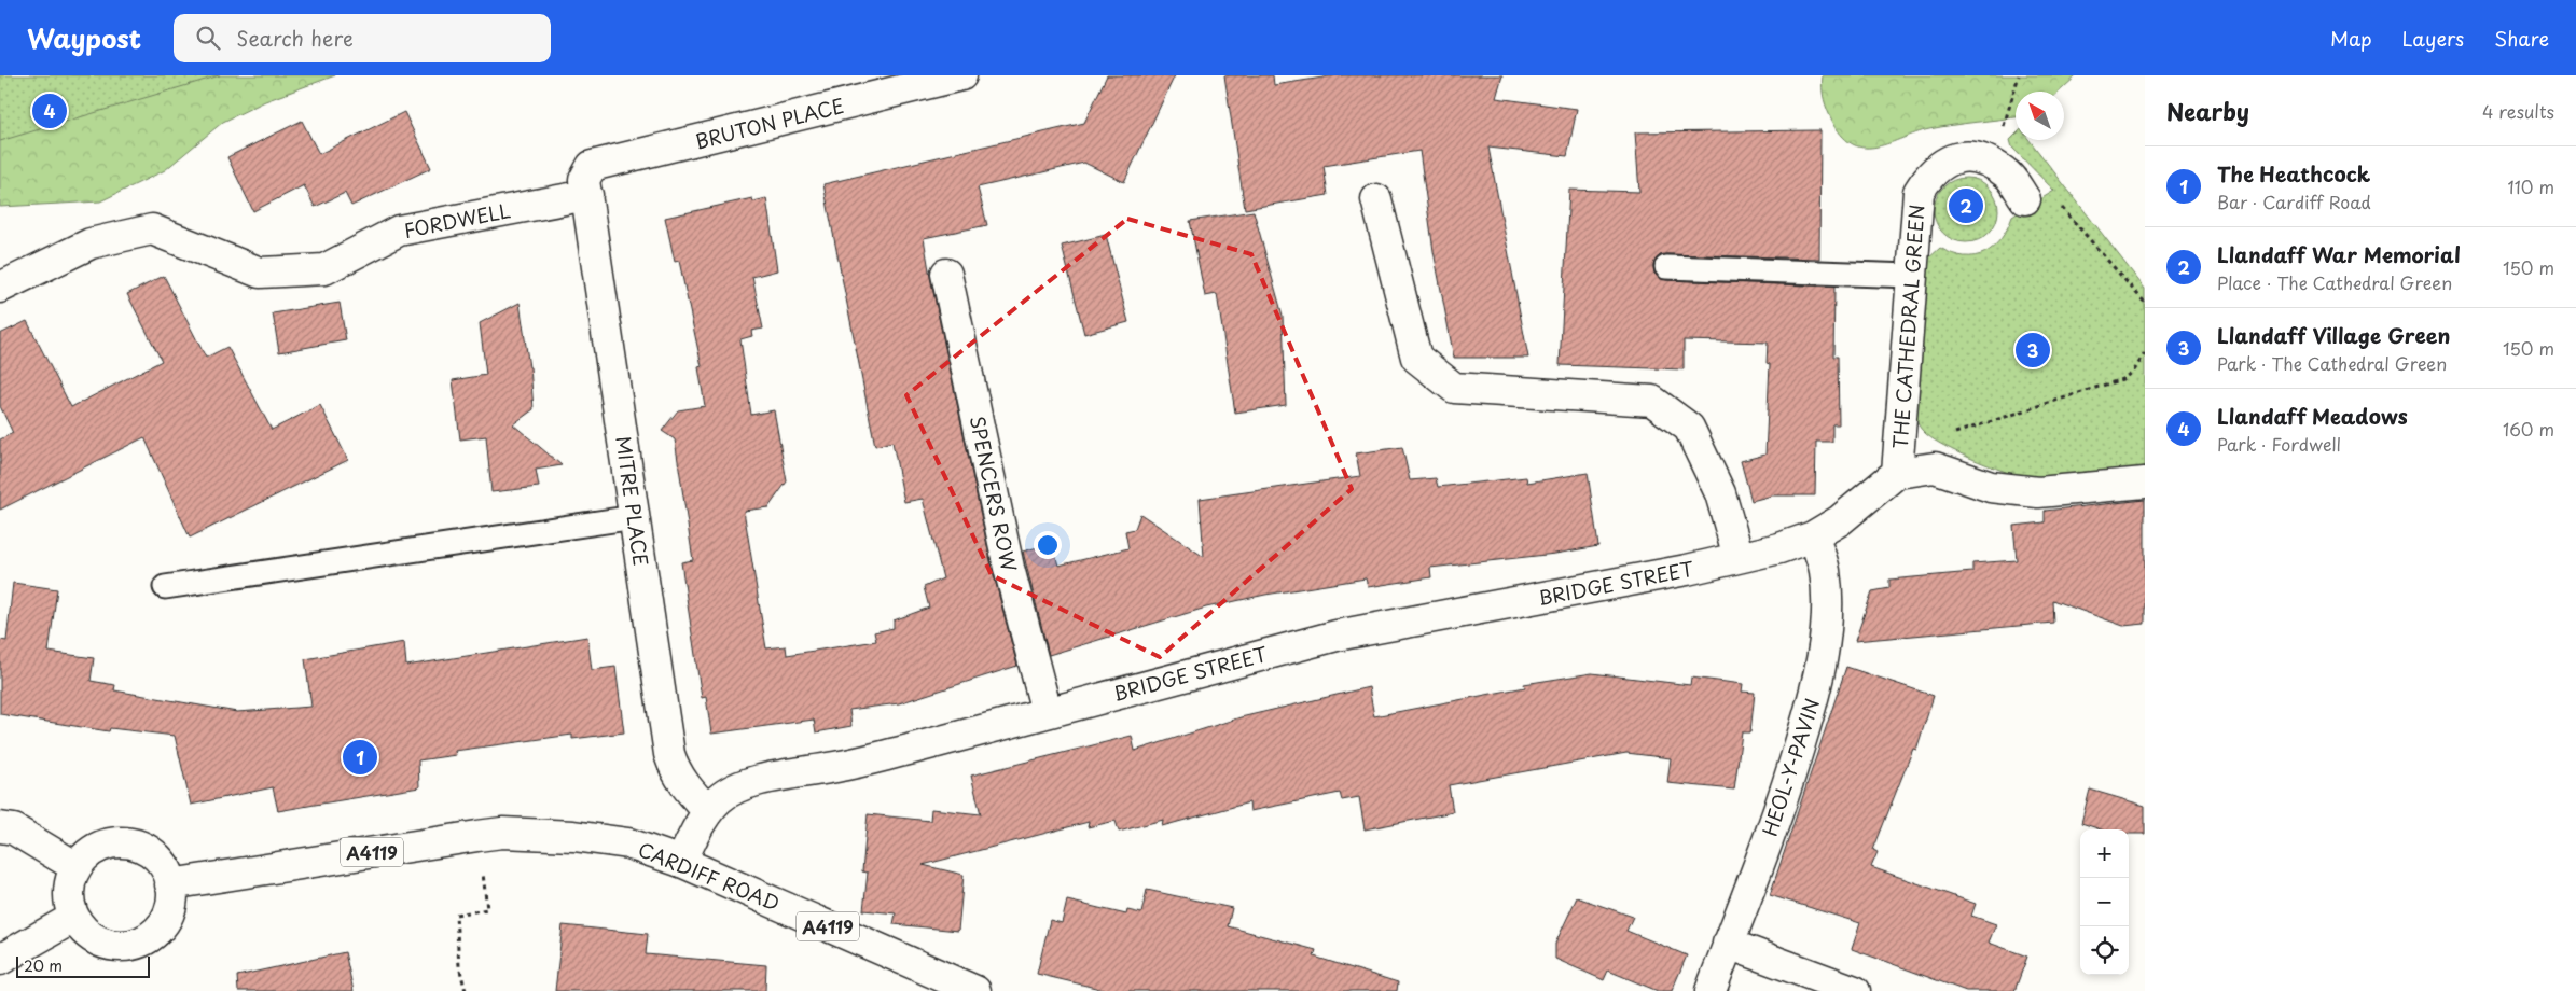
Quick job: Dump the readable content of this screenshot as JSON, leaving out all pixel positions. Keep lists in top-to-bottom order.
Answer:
{
  "streets": {
    "street": [
      "BRUTON PLACE",
      "FORDWELL",
      "THE CATHEDRAL GREEN",
      "SPENCERS ROW",
      "MITRE PLACE",
      "BRIDGE STREET",
      "HEOL-Y-PAVIN",
      "A4119",
      "CARDIFF ROAD"
    ]
  },
  "crossings": [
    ["BRUTON PLACE", "FORDWELL"],
    ["BRUTON PLACE", "MITRE PLACE"],
    ["FORDWELL", "MITRE PLACE"],
    ["THE CATHEDRAL GREEN", "BRIDGE STREET"],
    ["THE CATHEDRAL GREEN", "HEOL-Y-PAVIN"],
    ["SPENCERS ROW", "BRIDGE STREET"],
    ["MITRE PLACE", "BRIDGE STREET"],
    ["BRIDGE STREET", "CARDIFF ROAD"]
  ],
  "scale_bar": "20 m",
  "north": "top left",
  "page": {
    "header": "Waypost",
    "search": "Search here",
    "nav": ["Map", "Layers", "Share"],
    "heading": ["Nearby", "4 results"],
    "pins": [
      "4",
      "2",
      "3",
      "1"
    ],
    "list": [
      {
        "mark": "1",
        "name": "The Heathcock",
        "note": "Bar · Cardiff Road",
        "value": "110 m"
      },
      {
        "mark": "2",
        "name": "Llandaff War Memorial",
        "note": "Place · The Cathedral Green",
        "value": "150 m"
      },
      {
        "mark": "3",
        "name": "Llandaff Village Green",
        "note": "Park · The Cathedral Green",
        "value": "150 m"
      },
      {
        "mark": "4",
        "name": "Llandaff Meadows",
        "note": "Park · Fordwell",
        "value": "160 m"
      }
    ],
    "map_buttons": ["+", "−"],
    "scale": "20 m"
  }
}
